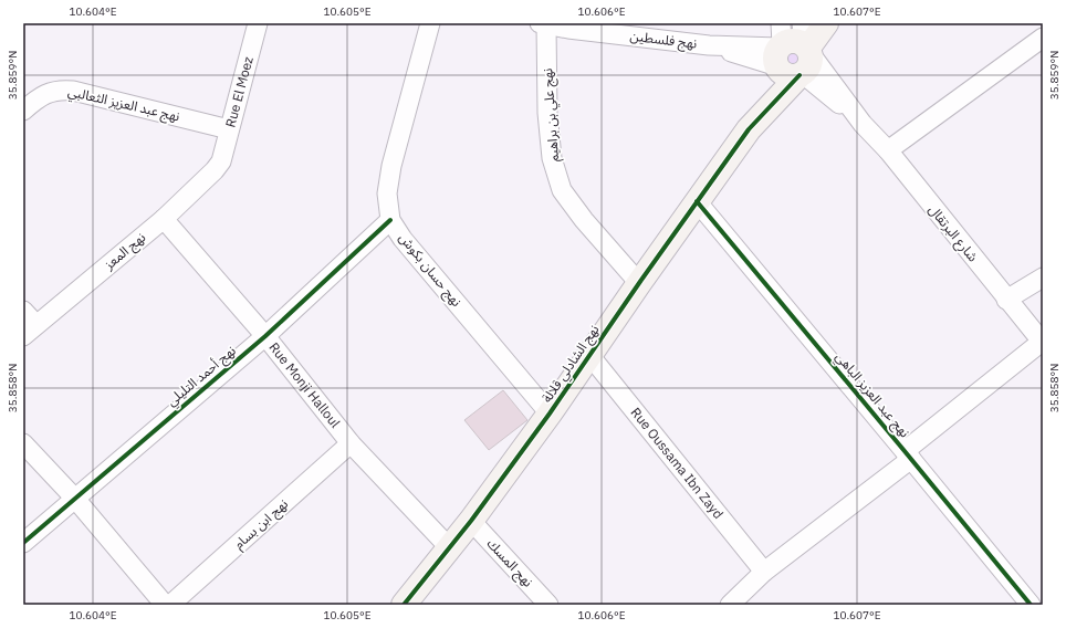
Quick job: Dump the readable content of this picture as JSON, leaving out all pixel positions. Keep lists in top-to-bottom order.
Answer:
{
  "streets": {
    "street": [
      "نهج فلسطين",
      "Rue El Moez",
      "نهج عبد العزيز الثعالبي",
      "نهج علي بن براهيم",
      "شارع البرتقال",
      "نهج المعز",
      "نهج حسان بكوش",
      "نهج الشادلي قلالة",
      "نهج أحمد التليلي",
      "Rue Monji Halloul",
      "نهج عبد العزيز الباهي",
      "Rue Oussama Ibn Zayd",
      "نهج ابن بسام",
      "نهج المسك"
    ]
  },
  "crossings": [
    ["نهج فلسطين", "نهج علي بن براهيم"],
    ["نهج فلسطين", "شارع البرتقال"],
    ["نهج فلسطين", "نهج الشادلي قلالة"],
    ["Rue El Moez", "نهج عبد العزيز الثعالبي"],
    ["Rue El Moez", "نهج المعز"],
    ["نهج علي بن براهيم", "نهج الشادلي قلالة"],
    ["شارع البرتقال", "نهج الشادلي قلالة"],
    ["نهج المعز", "Rue Monji Halloul"],
    ["نهج حسان بكوش", "نهج الشادلي قلالة"],
    ["نهج حسان بكوش", "نهج أحمد التليلي"],
    ["نهج الشادلي قلالة", "Rue Monji Halloul"],
    ["نهج الشادلي قلالة", "نهج عبد العزيز الباهي"],
    ["نهج الشادلي قلالة", "Rue Oussama Ibn Zayd"],
    ["نهج الشادلي قلالة", "نهج المسك"],
    ["نهج أحمد التليلي", "Rue Monji Halloul"],
    ["Rue Monji Halloul", "نهج ابن بسام"]
  ],
  "coordinates": [
    "10.604°E",
    "10.605°E",
    "10.606°E",
    "10.607°E",
    "35.859°N",
    "35.858°N"
  ]
}
